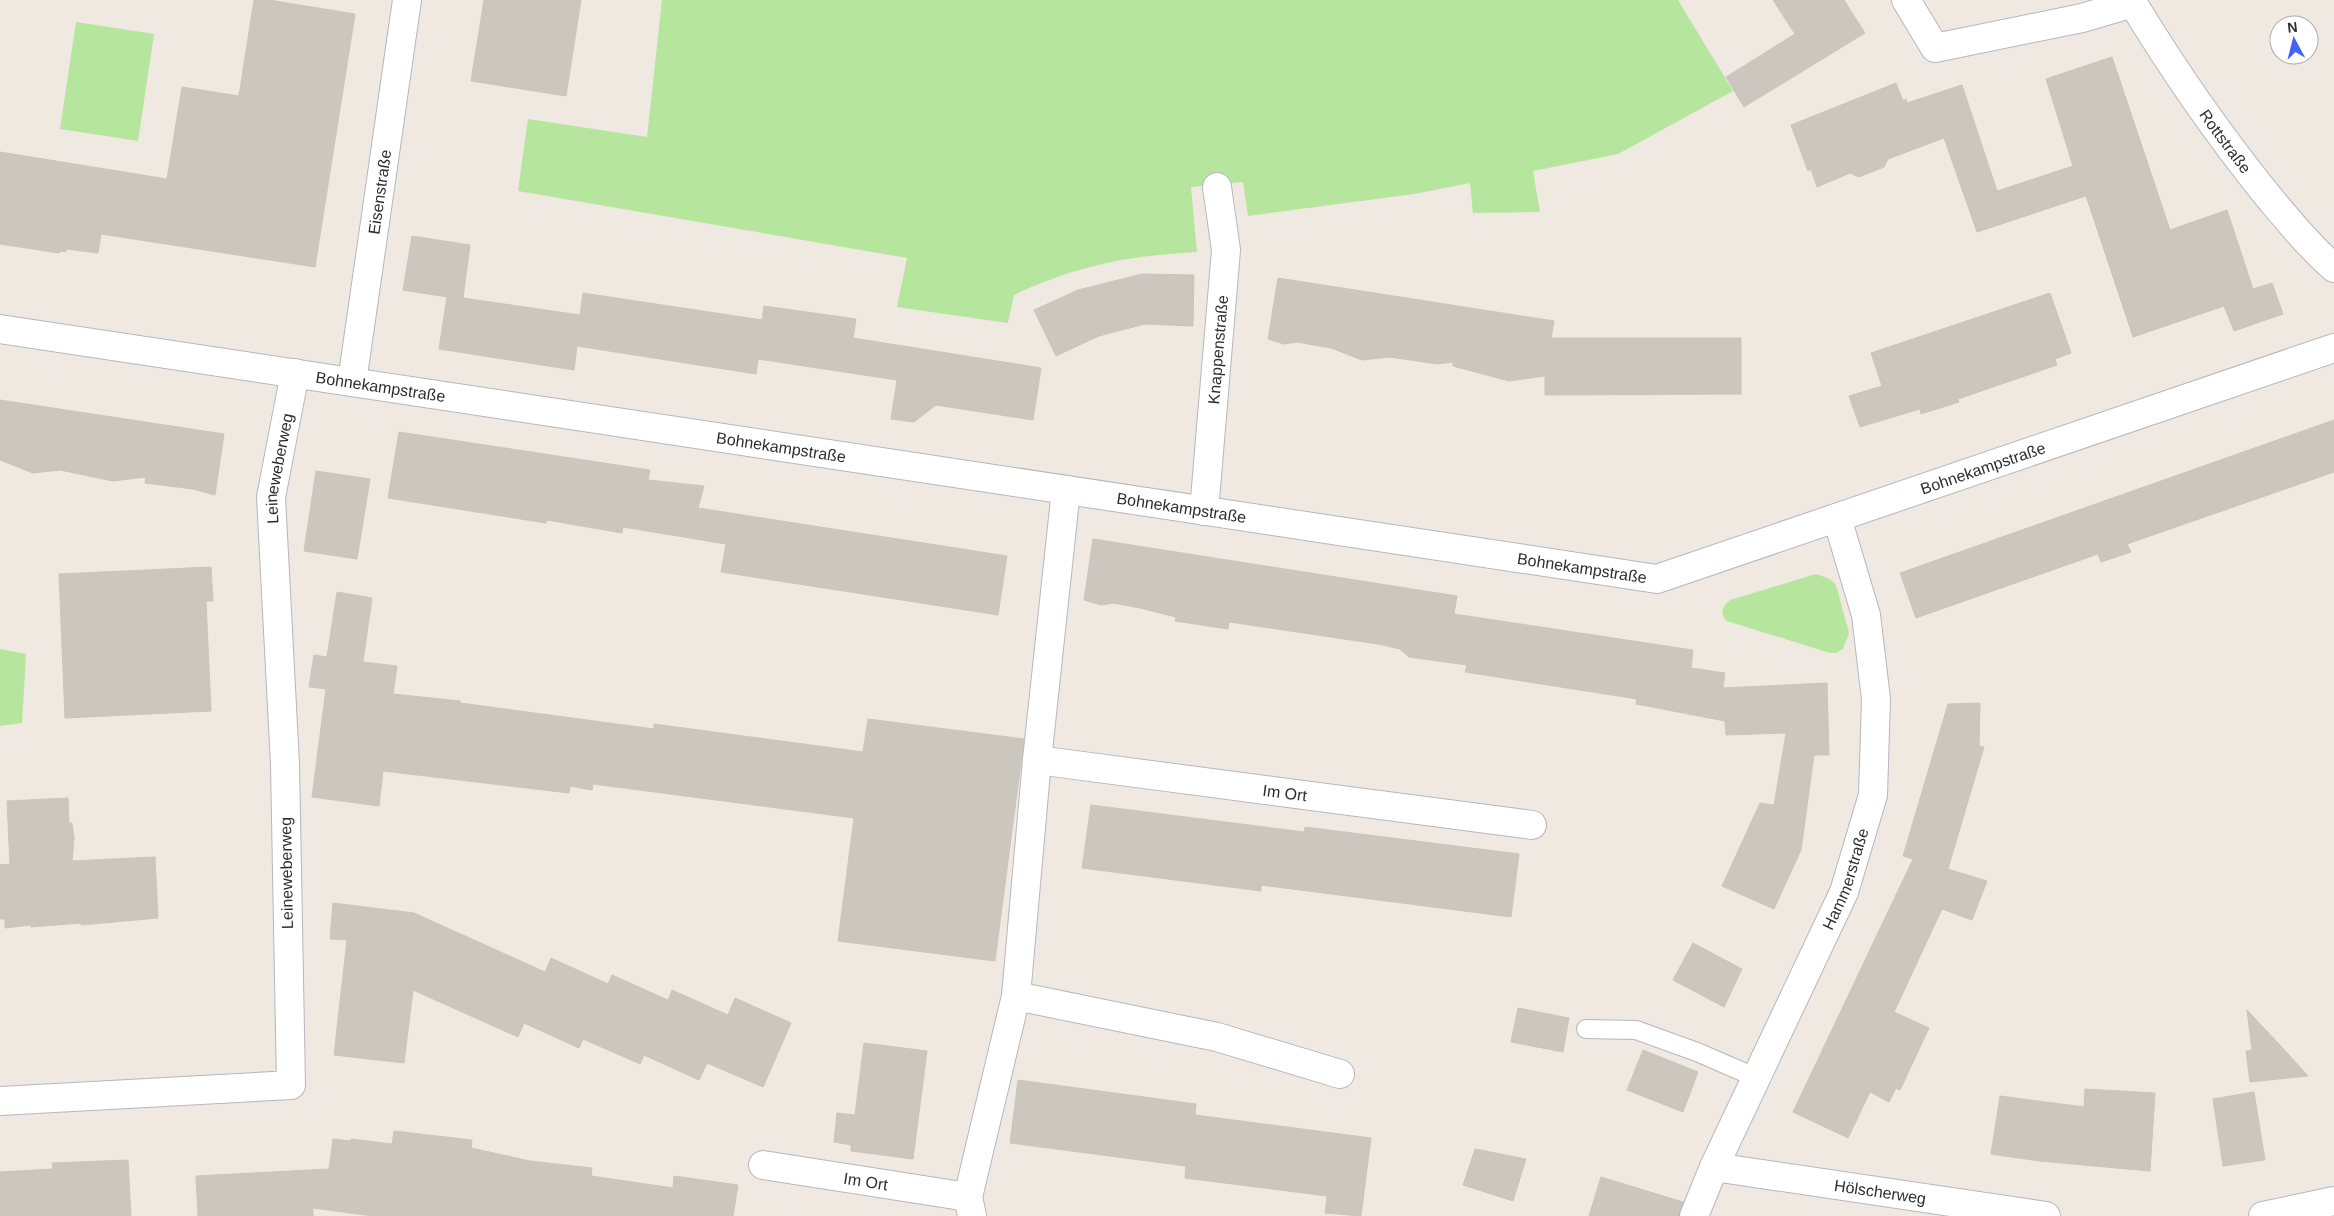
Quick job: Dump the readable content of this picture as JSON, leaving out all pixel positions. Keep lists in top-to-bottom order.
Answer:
{
  "streets": {
    "street": [
      "Rottstraße",
      "Eisenstraße",
      "Knappenstraße",
      "Bohnekampstraße",
      "Leineweberweg",
      "Im Ort",
      "Hammerstraße",
      "Hölscherweg"
    ]
  },
  "crossings": [
    ["Eisenstraße", "Bohnekampstraße"],
    ["Knappenstraße", "Bohnekampstraße"],
    ["Bohnekampstraße", "Leineweberweg"],
    ["Bohnekampstraße", "Im Ort"],
    ["Bohnekampstraße", "Hammerstraße"],
    ["Hammerstraße", "Hölscherweg"]
  ],
  "north": "top"
}
